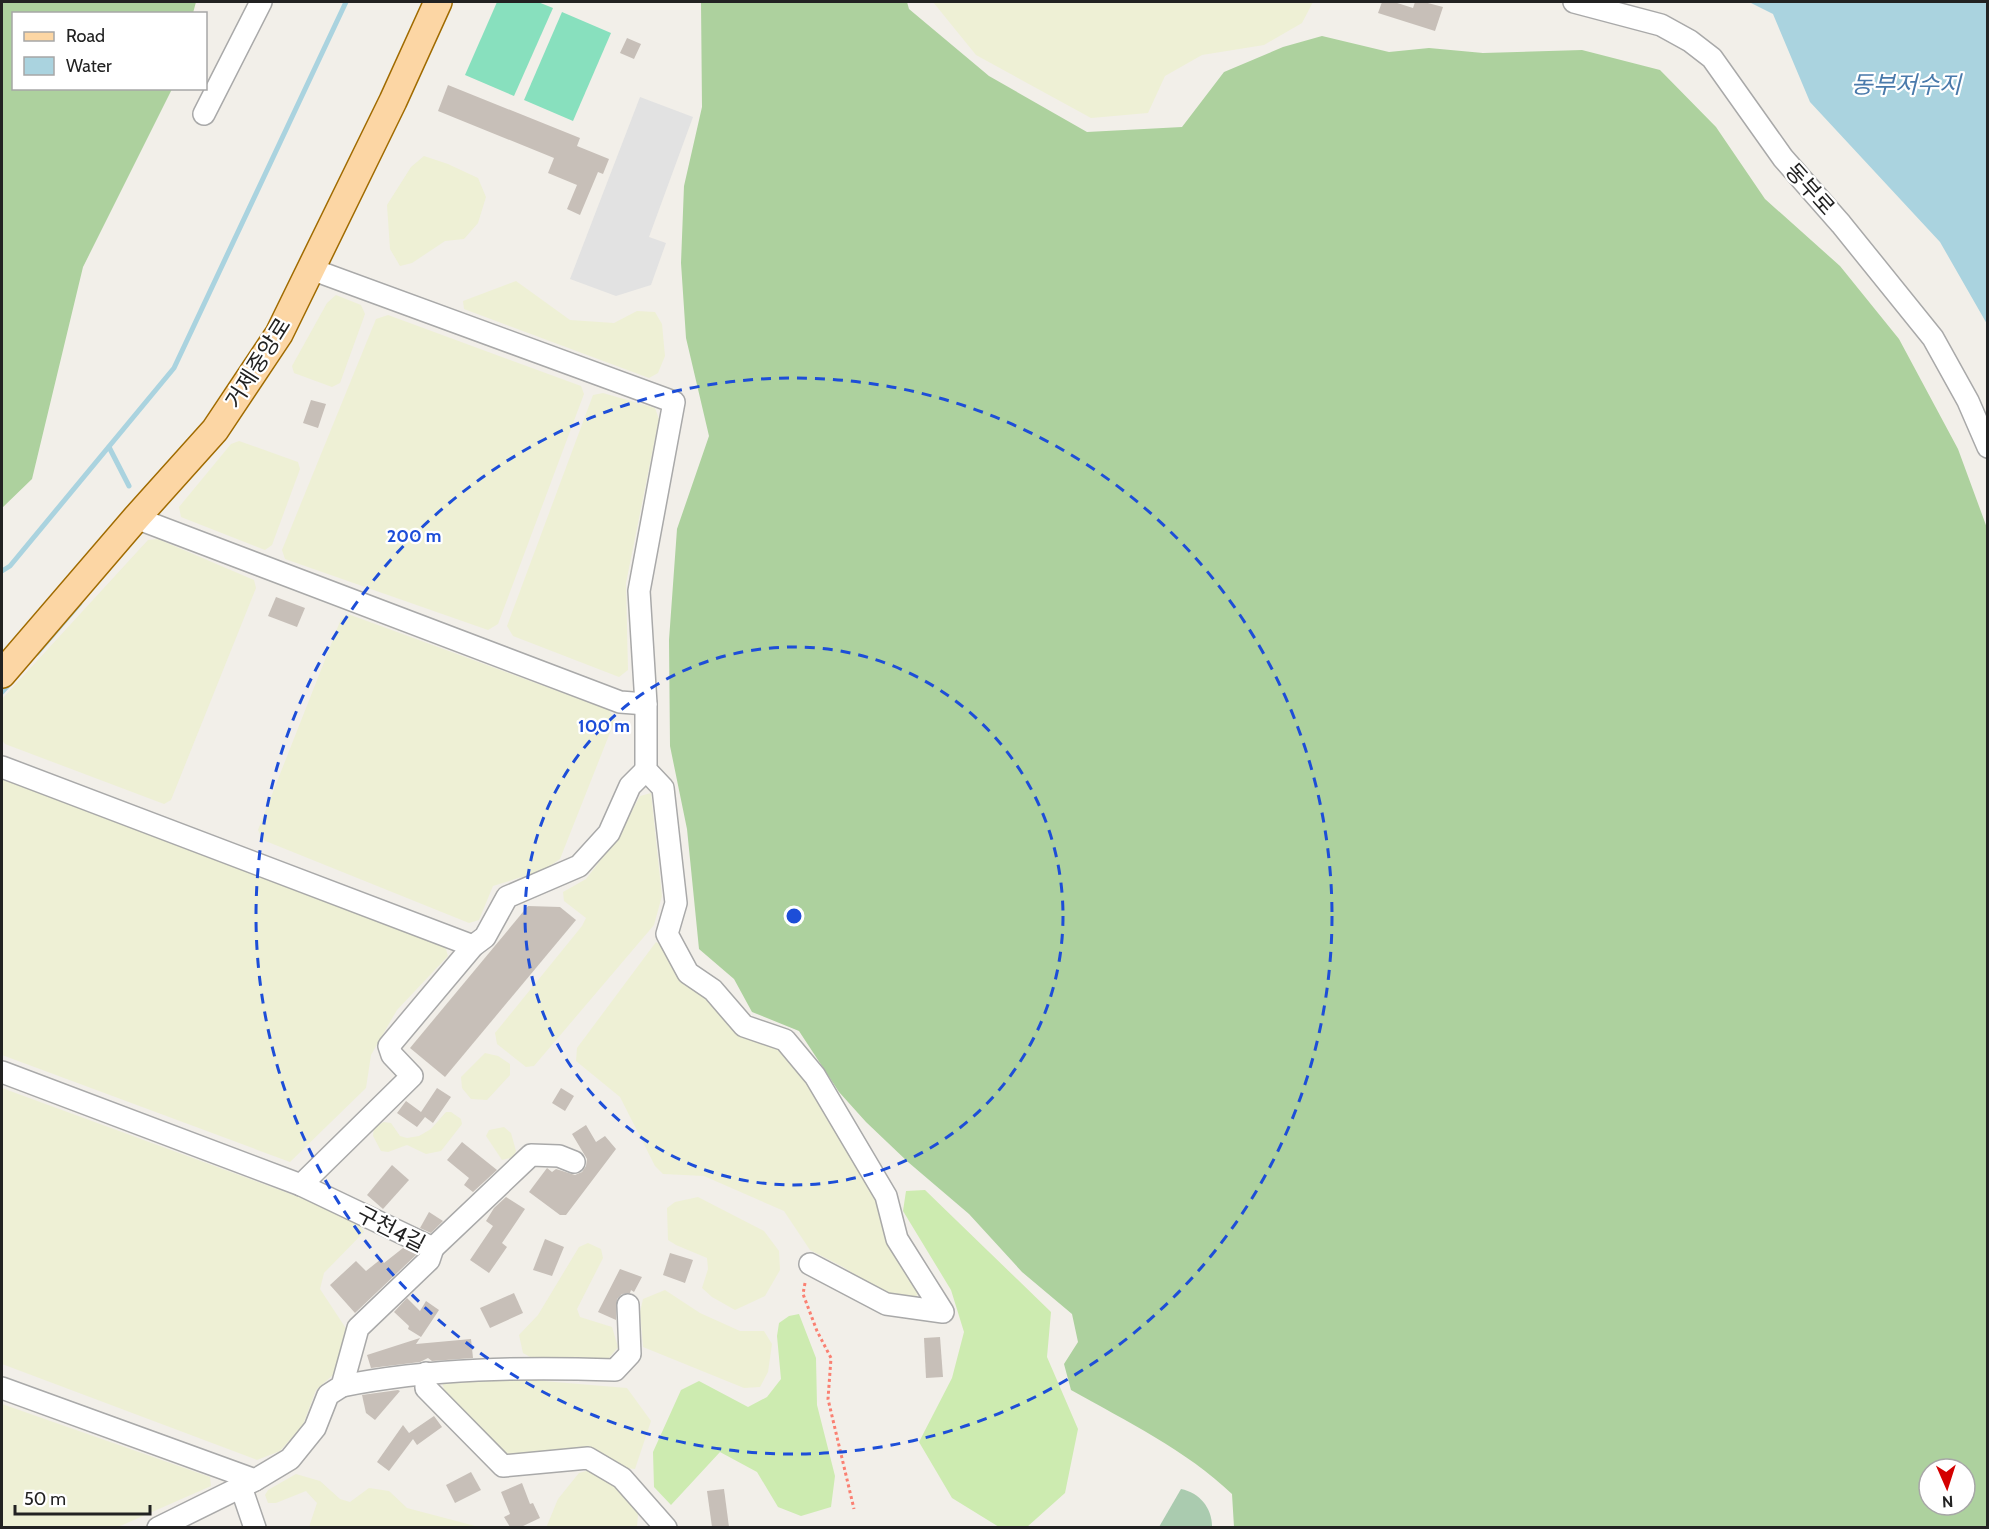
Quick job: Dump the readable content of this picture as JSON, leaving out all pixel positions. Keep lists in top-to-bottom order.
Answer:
{
  "streets": {
    "main road": ["거제중앙로"],
    "street": ["동부로", "구천4길"]
  },
  "water": ["동부저수지"],
  "legend": ["Road", "Water"],
  "scale_bar": "50 m",
  "north": "bottom",
  "rings": ["200 m", "100 m"]
}
